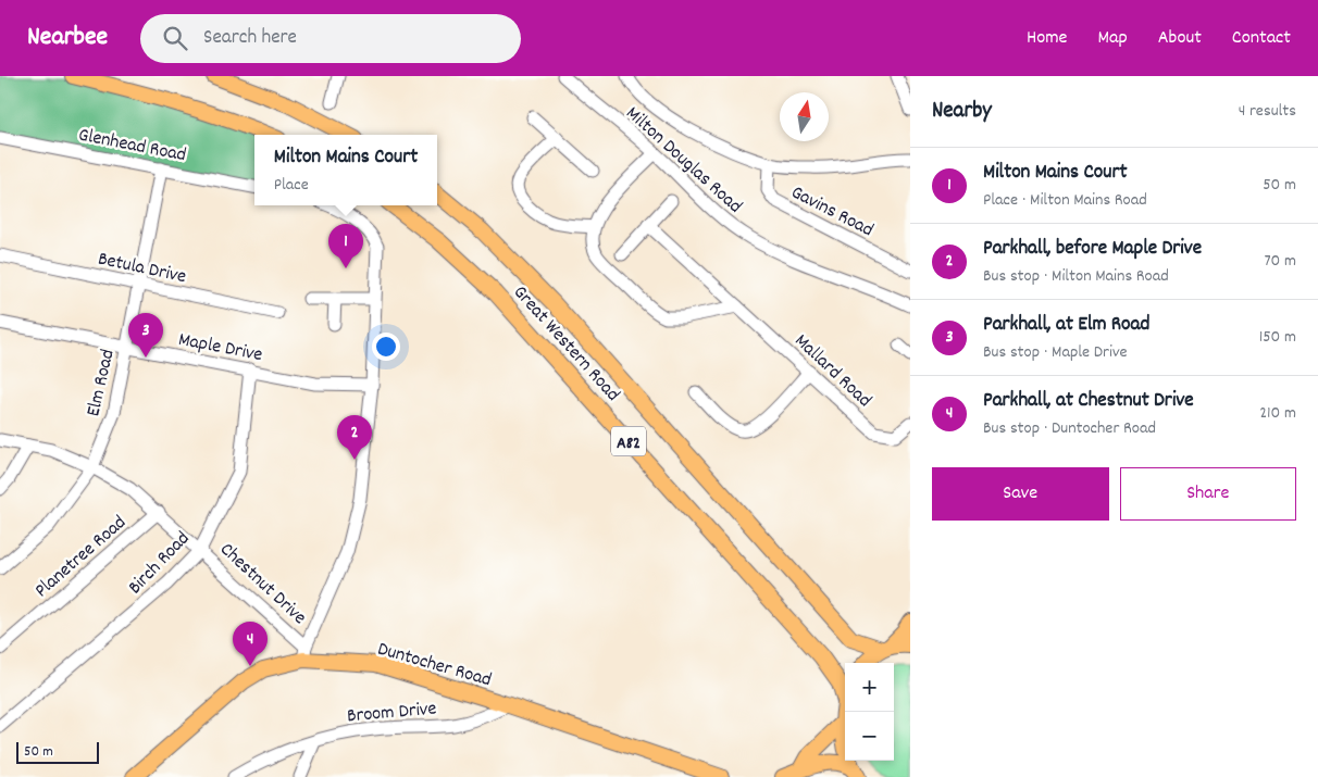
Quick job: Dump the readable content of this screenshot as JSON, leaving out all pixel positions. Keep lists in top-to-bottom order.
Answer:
{
  "streets": {
    "main road": ["Great Western Road", "A82", "Duntocher Road"],
    "street": [
      "Glenhead Road",
      "Milton Douglas Road",
      "Gavins Road",
      "Betula Drive",
      "Maple Drive",
      "Mallard Road",
      "Elm Road",
      "Planetree Road",
      "Birch Road",
      "Chestnut Drive",
      "Broom Drive"
    ]
  },
  "crossings": [
    ["Glenhead Road", "Elm Road"],
    ["Betula Drive", "Elm Road"],
    ["Great Western Road", "A82"],
    ["Maple Drive", "Elm Road"],
    ["Maple Drive", "Birch Road"],
    ["Elm Road", "Chestnut Drive"],
    ["Planetree Road", "Chestnut Drive"],
    ["Birch Road", "Chestnut Drive"],
    ["Chestnut Drive", "Duntocher Road"],
    ["Duntocher Road", "Broom Drive"]
  ],
  "scale_bar": "50 m",
  "north": "top",
  "page": {
    "header": "Nearbee",
    "search": "Search here",
    "nav": [
      "Home",
      "Map",
      "About",
      "Contact"
    ],
    "heading": ["Nearby", "4 results"],
    "popup": ["Milton Mains Court", "Place"],
    "list": [
      {
        "mark": "1",
        "name": "Milton Mains Court",
        "note": "Place · Milton Mains Road",
        "value": "50 m"
      },
      {
        "mark": "2",
        "name": "Parkhall, before Maple Drive",
        "note": "Bus stop · Milton Mains Road",
        "value": "70 m"
      },
      {
        "mark": "3",
        "name": "Parkhall, at Elm Road",
        "note": "Bus stop · Maple Drive",
        "value": "150 m"
      },
      {
        "mark": "4",
        "name": "Parkhall, at Chestnut Drive",
        "note": "Bus stop · Duntocher Road",
        "value": "210 m"
      }
    ],
    "pins": [
      "1",
      "3",
      "2",
      "4"
    ],
    "buttons": ["Save", "Share"],
    "map_buttons": ["+", "−"],
    "scale": "50 m"
  }
}
